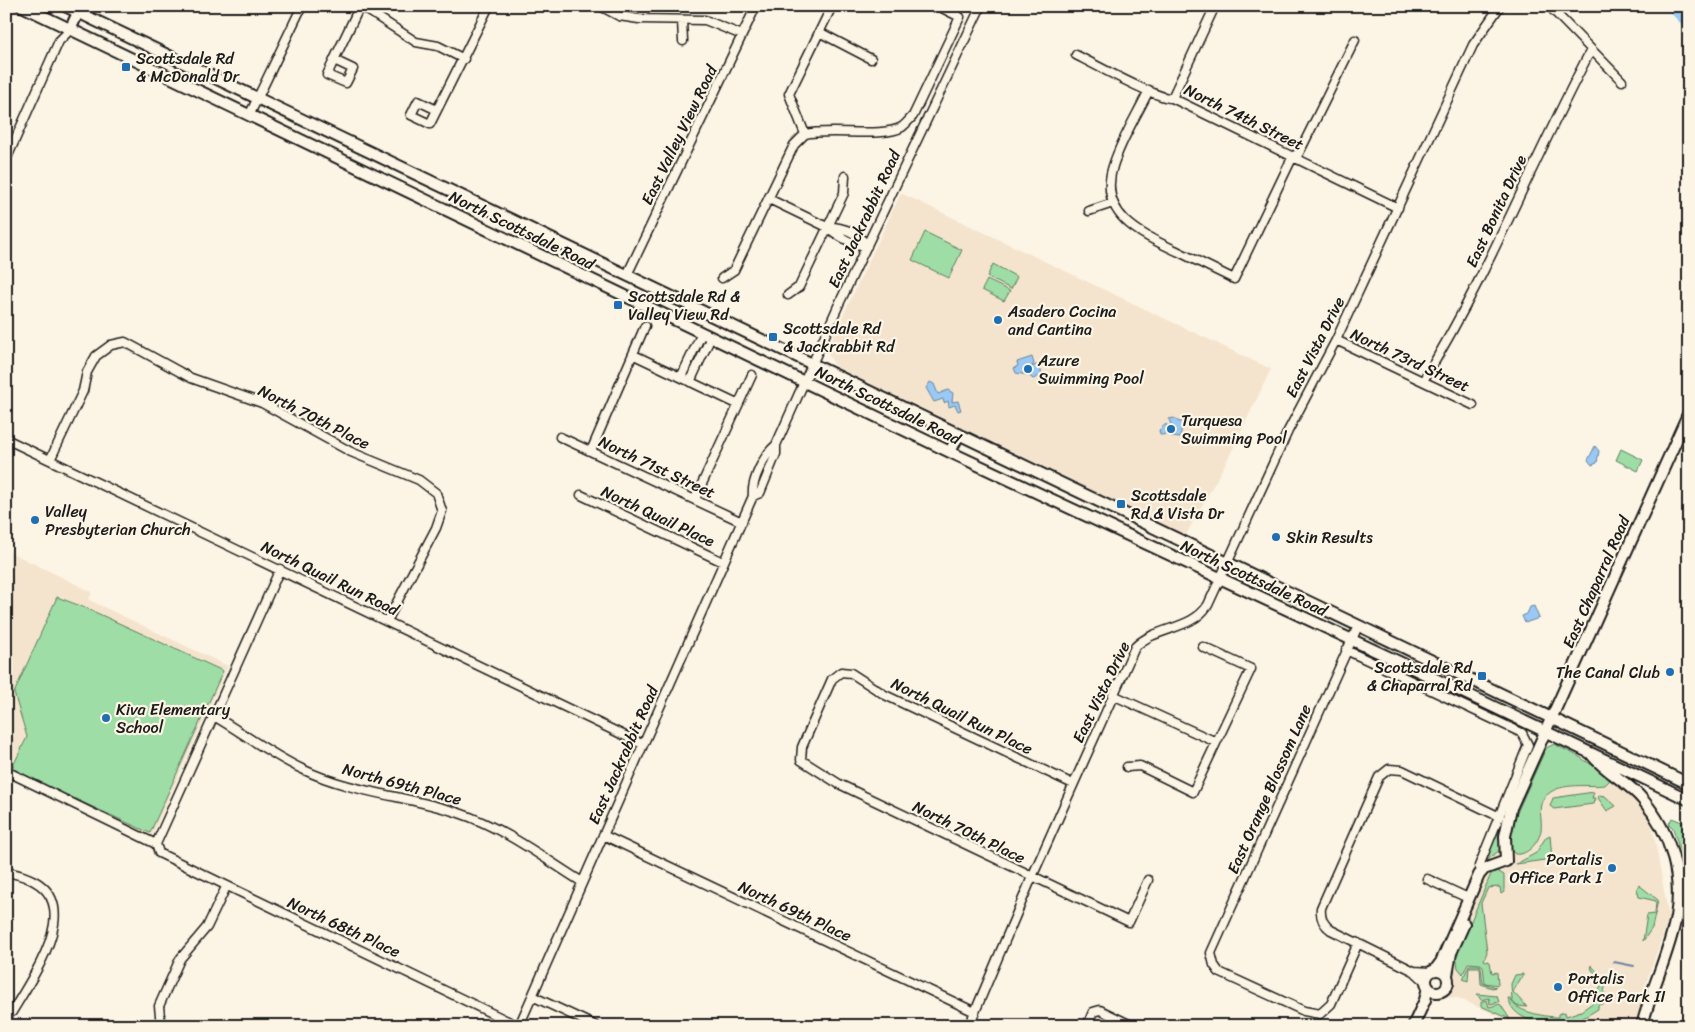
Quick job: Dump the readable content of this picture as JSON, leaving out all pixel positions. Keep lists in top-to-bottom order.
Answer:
{
  "streets": {
    "main road": ["North Scottsdale Road", "East Chaparral Road"],
    "street": [
      "North 74th Street",
      "East Valley View Road",
      "East Bonita Drive",
      "East Jackrabbit Road",
      "East Vista Drive",
      "North 73rd Street",
      "North 70th Place",
      "North 71st Street",
      "North Quail Place",
      "North Quail Run Road",
      "North Quail Run Place",
      "North 69th Place",
      "East Orange Blossom Lane",
      "North 68th Place"
    ]
  },
  "crossings": [
    ["North 74th Street", "East Vista Drive"],
    ["East Valley View Road", "North Scottsdale Road"],
    ["East Bonita Drive", "North 73rd Street"],
    ["East Jackrabbit Road", "North Scottsdale Road"],
    ["East Jackrabbit Road", "North 71st Street"],
    ["East Jackrabbit Road", "North Quail Place"],
    ["East Jackrabbit Road", "North Quail Run Road"],
    ["East Jackrabbit Road", "North 69th Place"],
    ["East Jackrabbit Road", "North 68th Place"],
    ["North Scottsdale Road", "East Vista Drive"],
    ["North Scottsdale Road", "East Chaparral Road"],
    ["North Scottsdale Road", "East Orange Blossom Lane"],
    ["East Vista Drive", "North 73rd Street"],
    ["East Vista Drive", "North 70th Place"],
    ["East Vista Drive", "North Quail Run Place"],
    ["East Vista Drive", "North 69th Place"],
    ["North 70th Place", "North Quail Run Road"],
    ["North 70th Place", "North Quail Run Place"]
  ],
  "places": {
    "transit": [
      "Scottsdale Rd & McDonald Dr",
      "Scottsdale Rd & Valley View Rd",
      "Scottsdale Rd & Jackrabbit Rd",
      "Scottsdale Rd & Vista Dr",
      "Scottsdale Rd & Chaparral Rd"
    ],
    "other": [
      "Asadero Cocina and Cantina",
      "Azure Swimming Pool",
      "Turquesa Swimming Pool",
      "Valley Presbyterian Church",
      "Skin Results",
      "The Canal Club",
      "Kiva Elementary School",
      "Portalis Office Park I",
      "Portalis Office Park II"
    ]
  }
}
